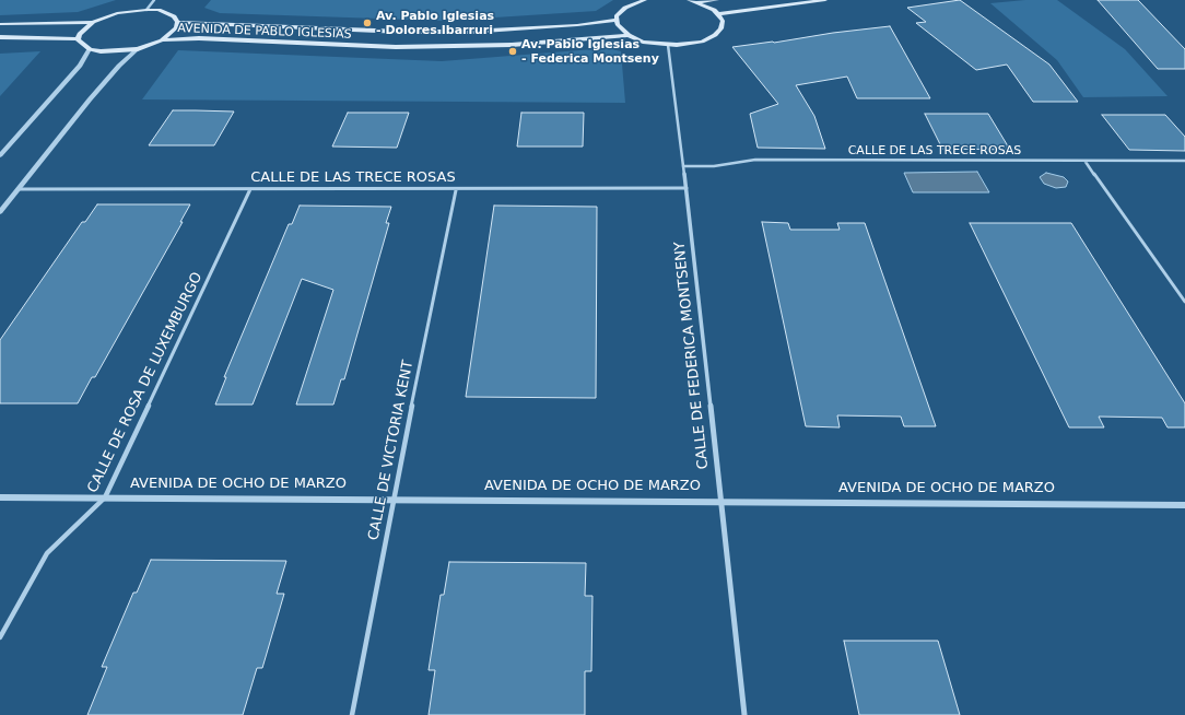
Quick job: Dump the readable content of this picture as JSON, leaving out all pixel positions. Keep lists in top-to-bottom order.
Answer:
{
  "streets": {
    "main road": ["AVENIDA DE PABLO IGLESIAS"],
    "street": [
      "CALLE DE LAS TRECE ROSAS",
      "CALLE DE FEDERICA MONTSENY",
      "CALLE DE ROSA DE LUXEMBURGO",
      "CALLE DE VICTORIA KENT",
      "AVENIDA DE OCHO DE MARZO"
    ]
  },
  "crossings": [
    ["CALLE DE LAS TRECE ROSAS", "CALLE DE FEDERICA MONTSENY"],
    ["CALLE DE LAS TRECE ROSAS", "CALLE DE ROSA DE LUXEMBURGO"],
    ["CALLE DE LAS TRECE ROSAS", "CALLE DE VICTORIA KENT"],
    ["CALLE DE FEDERICA MONTSENY", "AVENIDA DE OCHO DE MARZO"],
    ["CALLE DE ROSA DE LUXEMBURGO", "AVENIDA DE OCHO DE MARZO"],
    ["CALLE DE VICTORIA KENT", "AVENIDA DE OCHO DE MARZO"]
  ],
  "places": ["Av. Pablo Iglesias - Dolores Ibarruri", "Av. Pablo Iglesias - Federica Montseny"]
}
